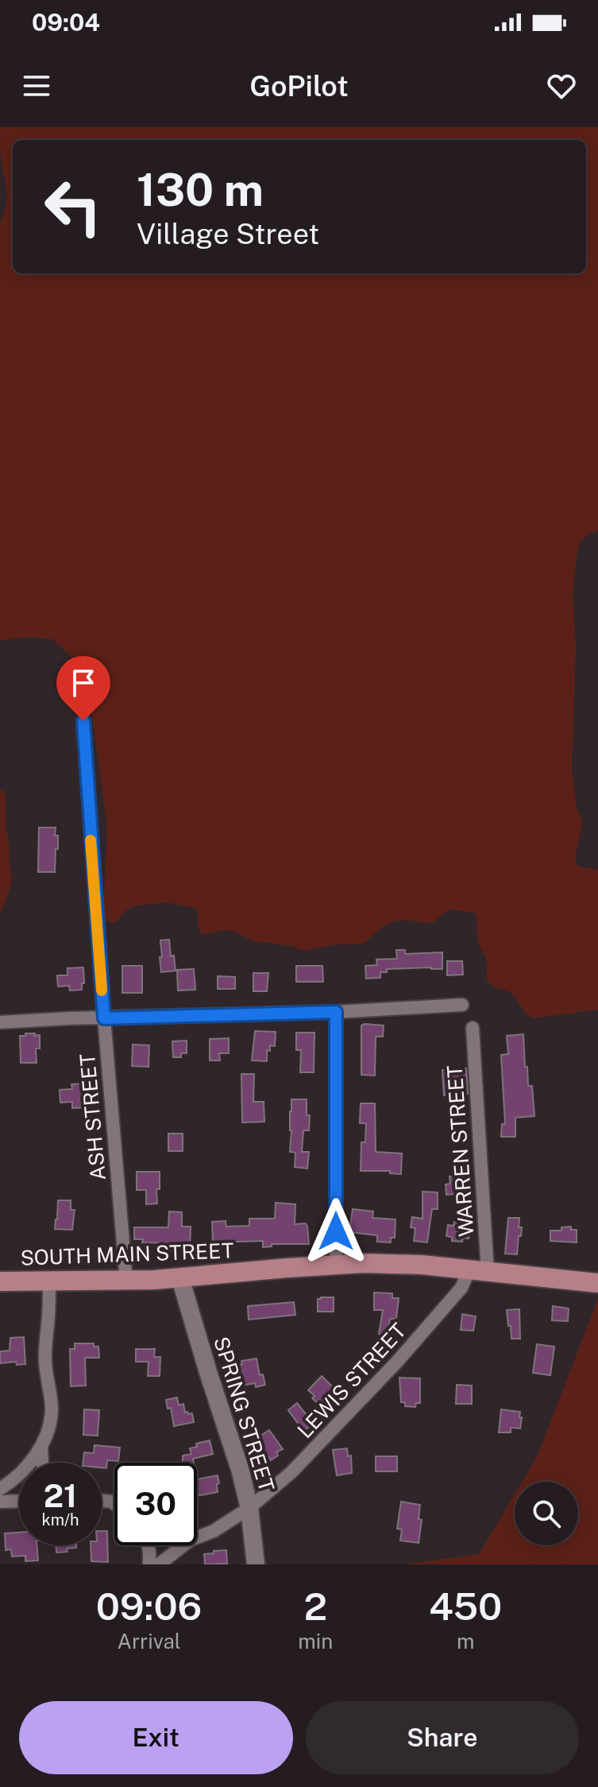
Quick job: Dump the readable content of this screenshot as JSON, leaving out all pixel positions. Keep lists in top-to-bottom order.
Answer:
{
  "streets": {
    "main road": ["SOUTH MAIN STREET"],
    "street": [
      "ASH STREET",
      "WARREN STREET",
      "LEWIS STREET",
      "SPRING STREET"
    ]
  },
  "crossings": [
    ["ASH STREET", "SOUTH MAIN STREET"],
    ["WARREN STREET", "SOUTH MAIN STREET"],
    ["WARREN STREET", "LEWIS STREET"],
    ["SOUTH MAIN STREET", "LEWIS STREET"],
    ["SOUTH MAIN STREET", "SPRING STREET"],
    ["LEWIS STREET", "SPRING STREET"]
  ],
  "page": {
    "status": "09:04",
    "header": "GoPilot",
    "turn": ["130 m", "Village Street"],
    "speed": "21 km/h",
    "limit": "30",
    "eta": [
      "09:06",
      "Arrival",
      "2",
      "min",
      "450",
      "m"
    ],
    "buttons": ["Exit", "Share"]
  }
}
